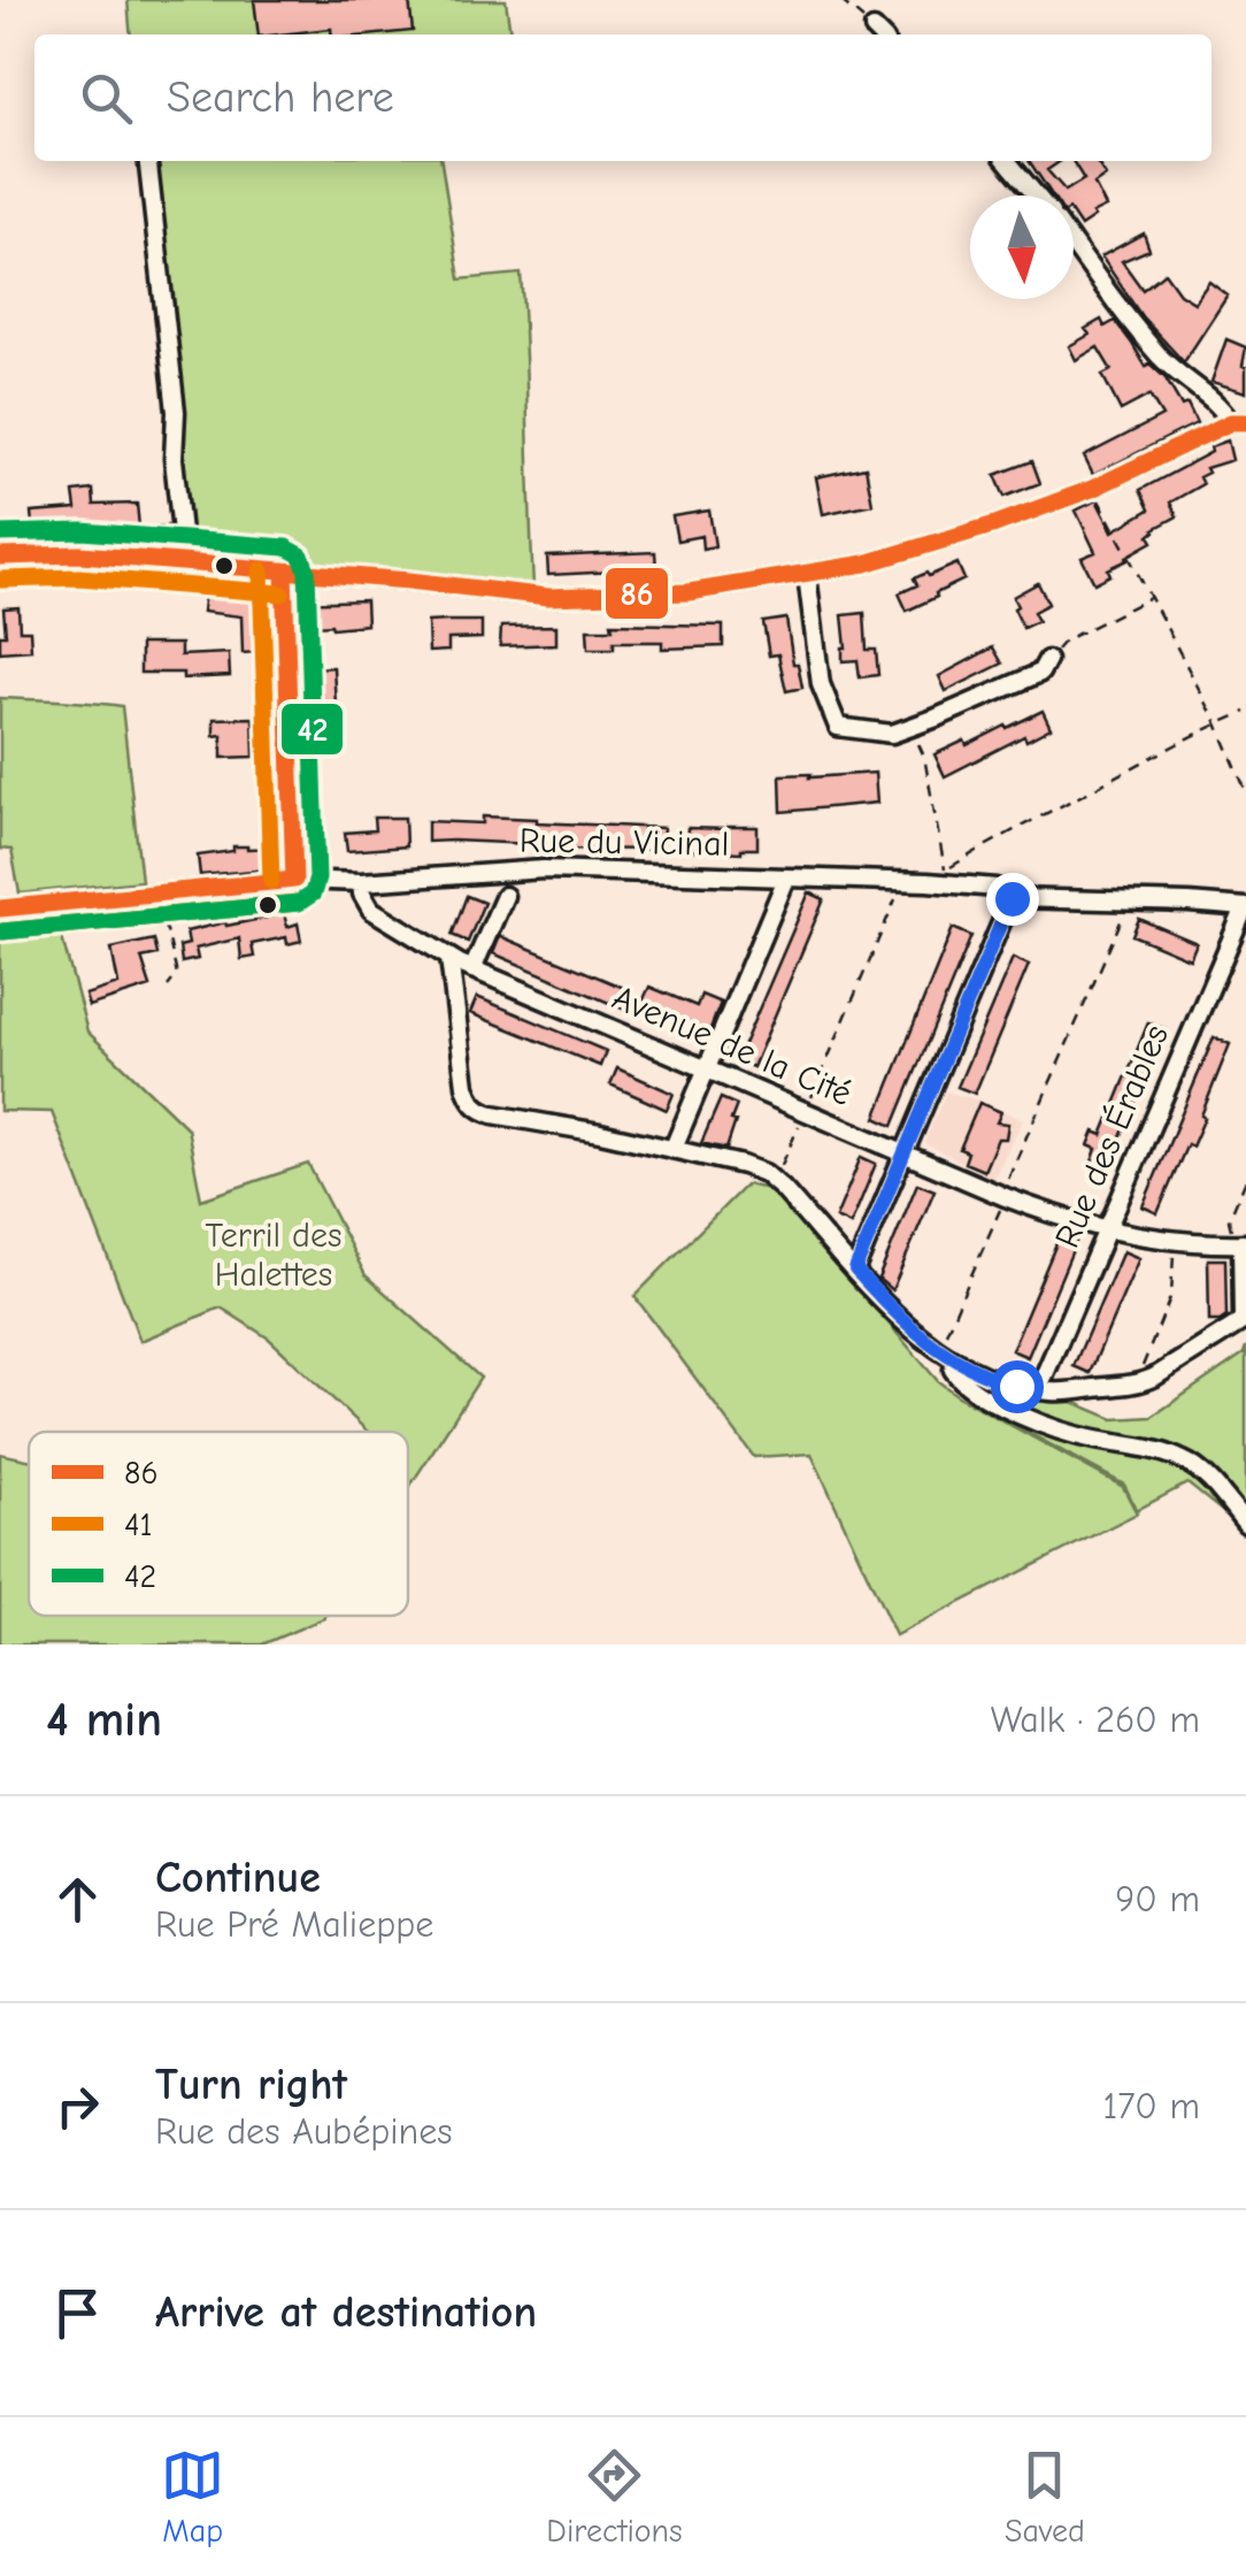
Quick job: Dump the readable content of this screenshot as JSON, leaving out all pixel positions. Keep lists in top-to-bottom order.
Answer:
{
  "streets": {
    "street": ["Rue du Vicinal", "Avenue de la Cité", "Rue des Érables"]
  },
  "crossings": [
    ["Rue du Vicinal", "Avenue de la Cité"],
    ["Rue du Vicinal", "Rue des Érables"],
    ["Avenue de la Cité", "Rue des Érables"]
  ],
  "parks": ["Terril des Halettes"],
  "lines": ["transit line 86", "transit line 42", "transit line 41"],
  "legend": ["86", "41", "42"],
  "north": "bottom",
  "page": {
    "search": "Search here",
    "heading": ["4 min", "Walk · 260 m"],
    "list": [
      ["Continue", "Rue Pré Malieppe", "90 m"],
      ["Turn right", "Rue des Aubépines", "170 m"],
      "Arrive at destination"
    ],
    "nav": ["Map", "Directions", "Saved"]
  }
}
